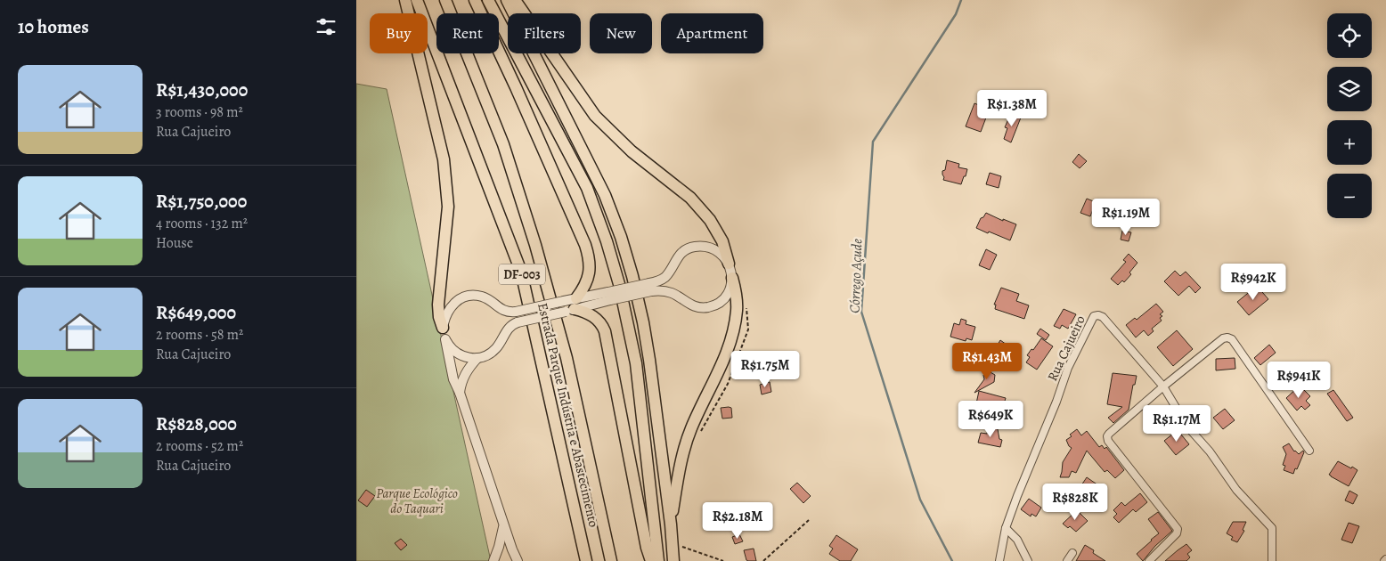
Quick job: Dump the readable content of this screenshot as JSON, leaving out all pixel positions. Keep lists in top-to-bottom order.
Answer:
{
  "streets": {
    "main road": ["DF-003", "Estrada Parque Indústria e Abastecimento"],
    "street": ["Rua Cajueiro"]
  },
  "water": ["Córrego Açude"],
  "parks": ["Parque Ecológico do Taquari"],
  "page": {
    "heading": "10 homes",
    "map_buttons": ["+", "−"],
    "chip": [
      "Buy",
      "Rent",
      "Filters",
      "New",
      "Apartment"
    ],
    "list": [
      {
        "name": "R$1,430,000",
        "note": "3 rooms · 98 m² · Rua Cajueiro"
      },
      {
        "name": "R$1,750,000",
        "note": "4 rooms · 132 m² · House"
      },
      {
        "name": "R$649,000",
        "note": "2 rooms · 58 m² · Rua Cajueiro"
      },
      {
        "name": "R$828,000",
        "note": "2 rooms · 52 m² · Rua Cajueiro"
      }
    ],
    "price": [
      "R$1.38M",
      "R$1.19M",
      "R$942K",
      "R$1.43M",
      "R$1.75M",
      "R$941K",
      "R$649K",
      "R$1.17M",
      "R$828K",
      "R$2.18M"
    ]
  }
}
